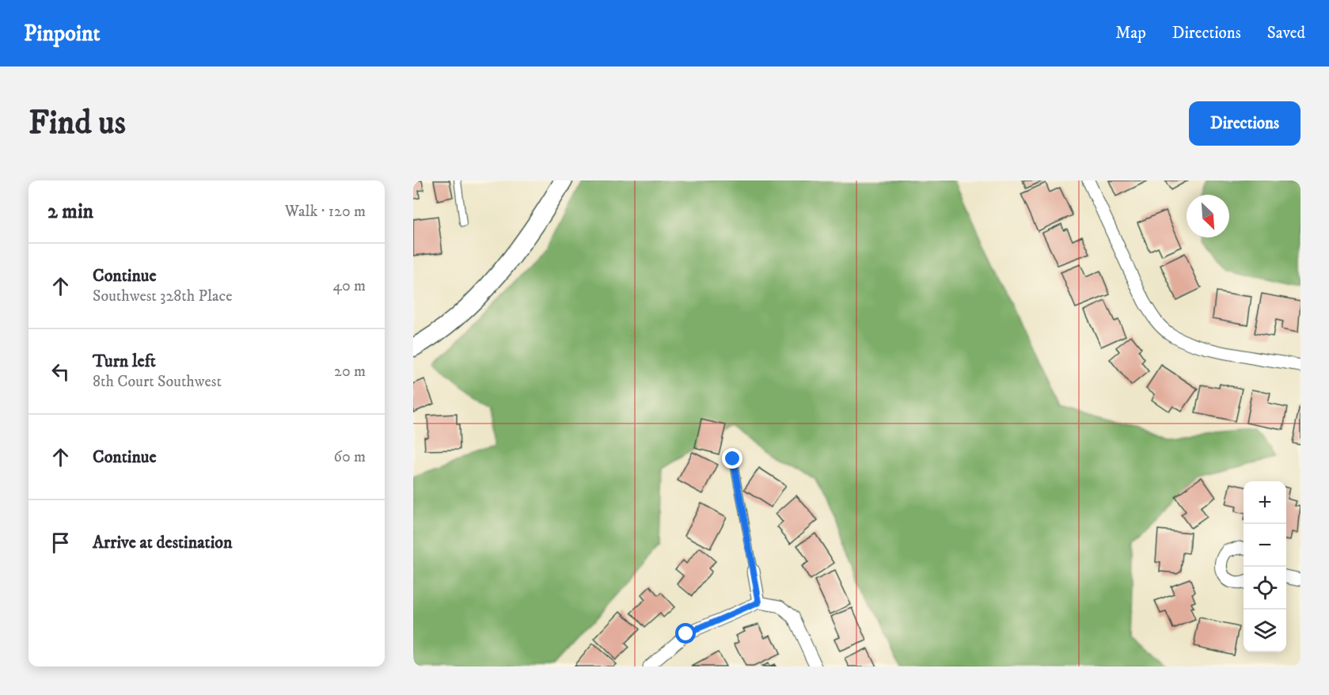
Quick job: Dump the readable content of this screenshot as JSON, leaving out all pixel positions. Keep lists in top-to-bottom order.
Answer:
{
  "north": "bottom right",
  "page": {
    "header": "Pinpoint",
    "nav": ["Map", "Directions", "Saved"],
    "buttons": "Directions",
    "title": "Find us",
    "heading": ["2 min", "Walk · 120 m"],
    "list": [
      ["Continue", "Southwest 328th Place", "40 m"],
      ["Turn left", "8th Court Southwest", "20 m"],
      ["Continue", "60 m"],
      "Arrive at destination"
    ],
    "map_buttons": ["+", "−"]
  }
}
